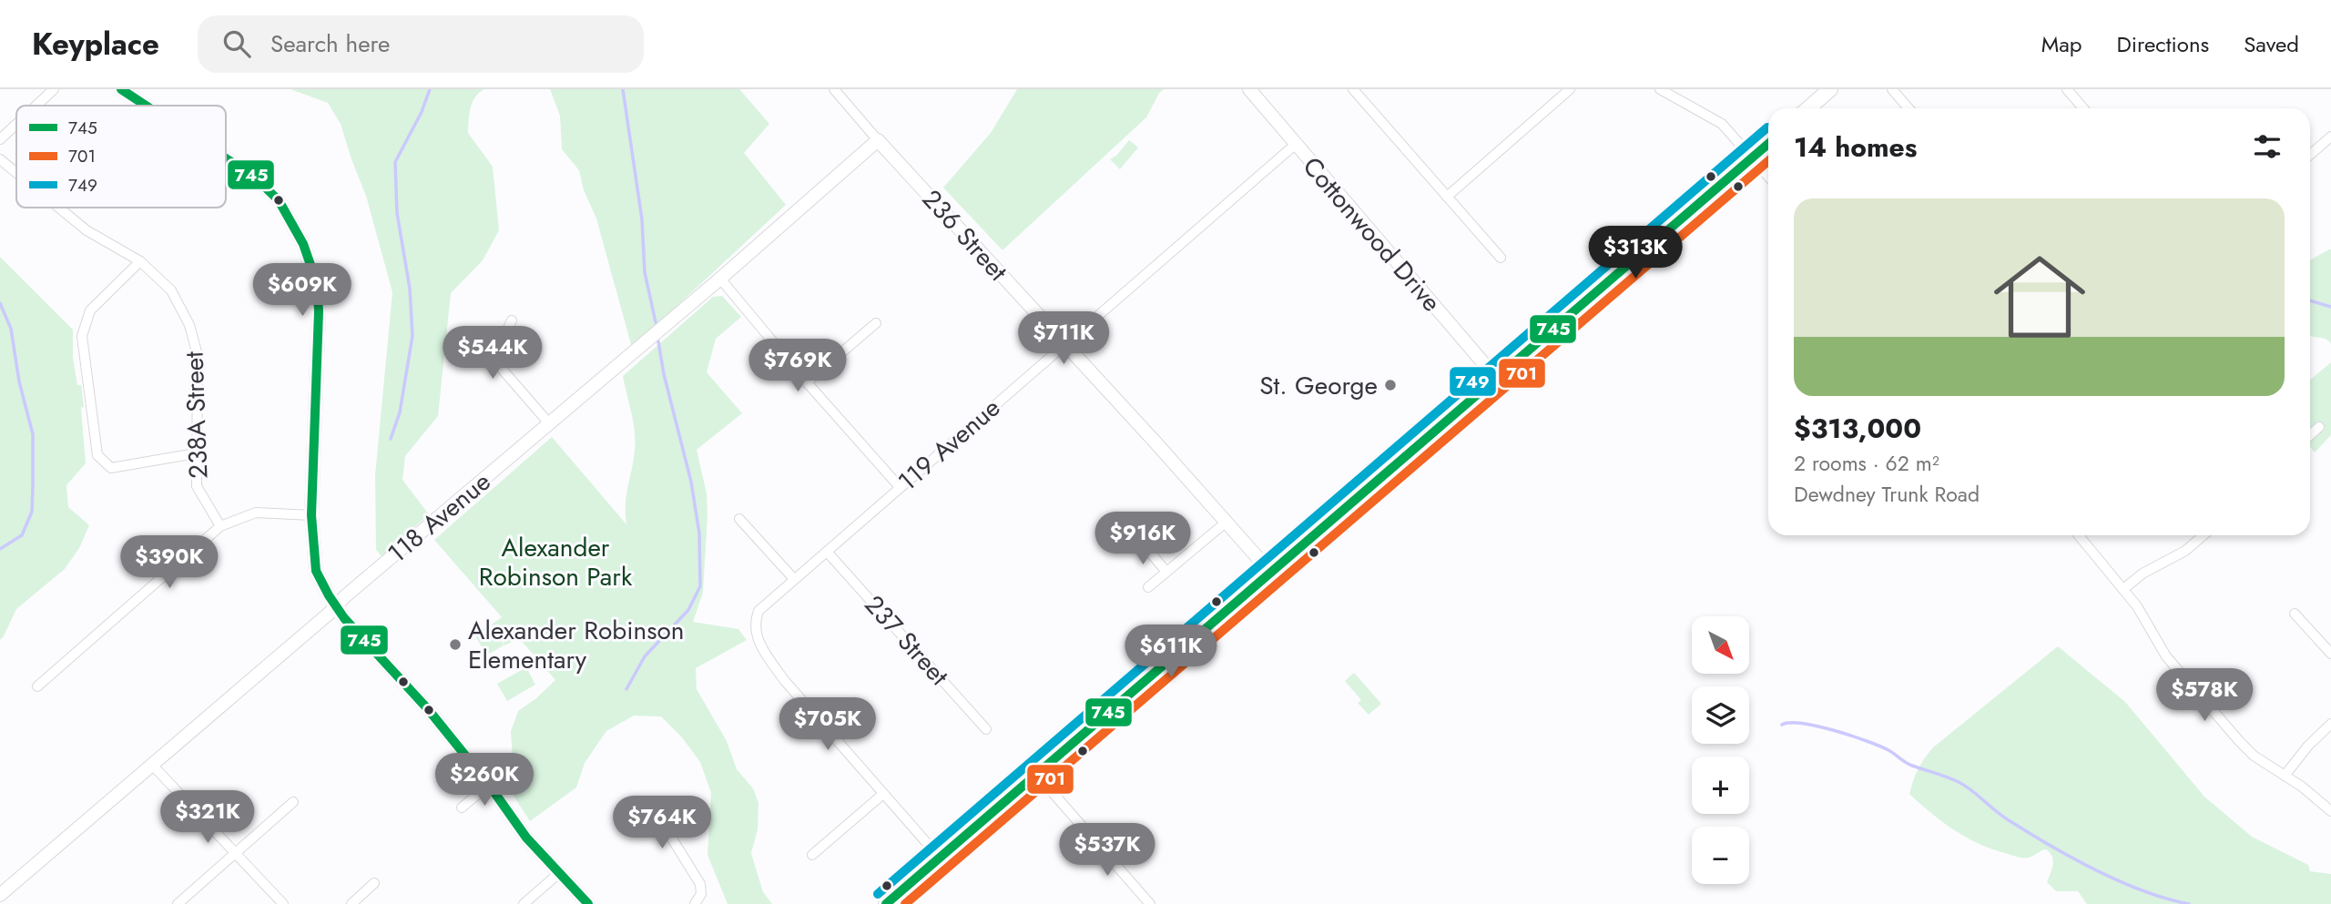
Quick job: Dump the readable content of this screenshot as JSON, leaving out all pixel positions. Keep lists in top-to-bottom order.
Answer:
{
  "streets": {
    "street": [
      "Cottonwood Drive",
      "236 Street",
      "238A Street",
      "119 Avenue",
      "118 Avenue",
      "237 Street"
    ]
  },
  "crossings": [
    ["Cottonwood Drive", "119 Avenue"],
    ["236 Street", "119 Avenue"],
    ["236 Street", "118 Avenue"],
    ["119 Avenue", "237 Street"]
  ],
  "parks": ["Alexander Robinson Park"],
  "places": ["St. George", "Alexander Robinson Elementary"],
  "lines": ["transit line 745", "transit line 749", "transit line 701"],
  "legend": ["745", "701", "749"],
  "north": "bottom right",
  "page": {
    "header": "Keyplace",
    "search": "Search here",
    "nav": ["Map", "Directions", "Saved"],
    "heading": "14 homes",
    "list": [
      {
        "name": "$313,000",
        "note": "2 rooms · 62 m² · Dewdney Trunk Road"
      }
    ],
    "price": [
      "$313K",
      "$609K",
      "$711K",
      "$544K",
      "$769K",
      "$916K",
      "$390K",
      "$611K",
      "$578K",
      "$705K",
      "$260K",
      "$321K",
      "$764K",
      "$537K"
    ],
    "map_buttons": ["+", "−"]
  }
}
